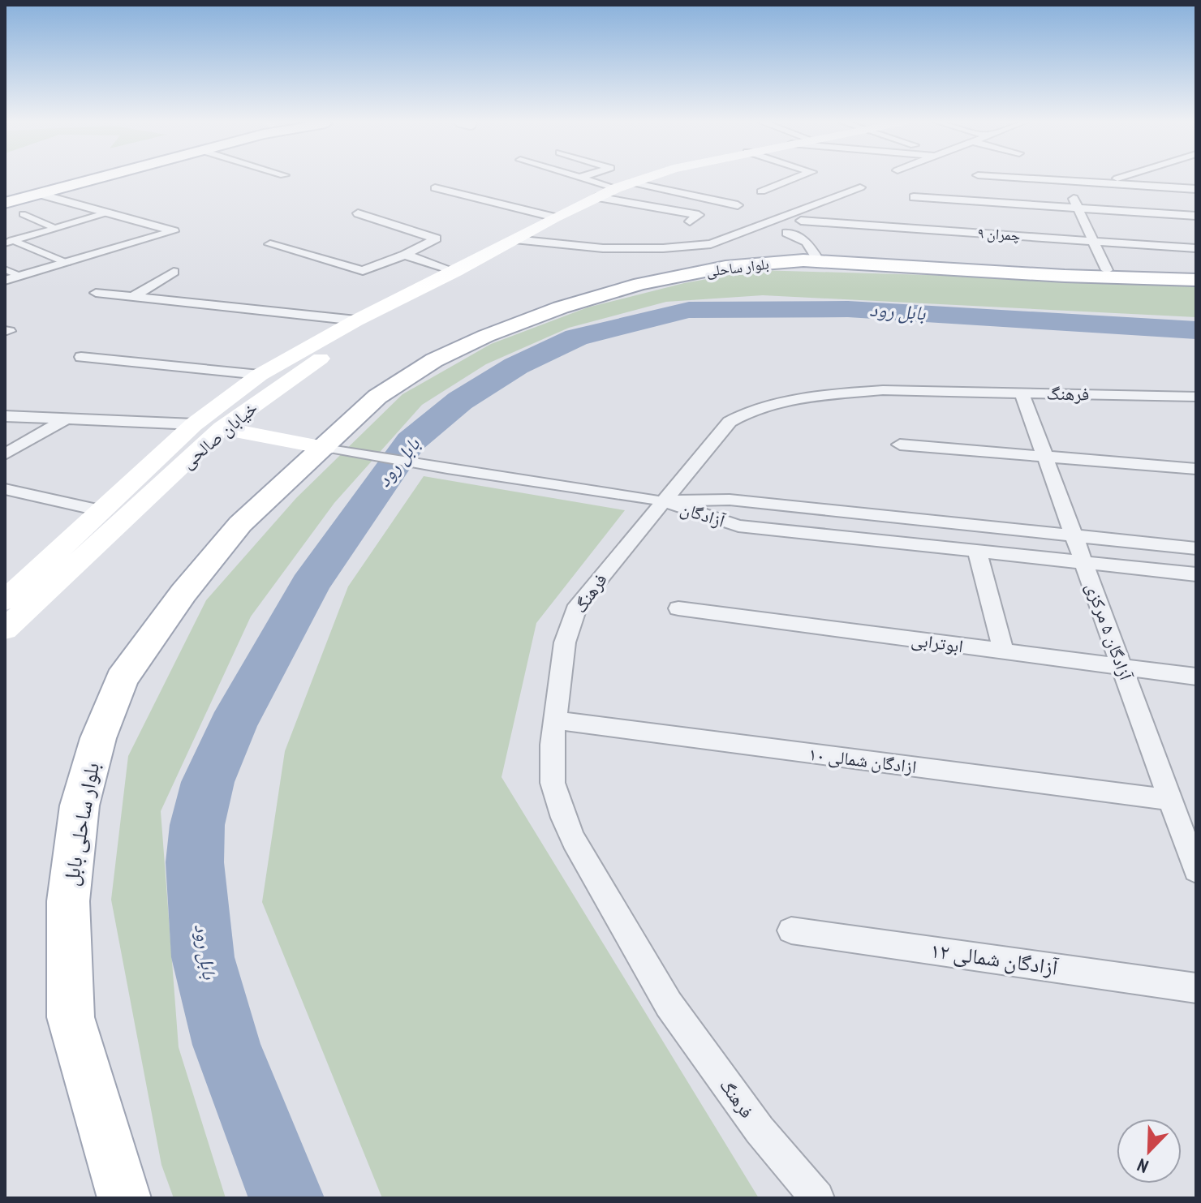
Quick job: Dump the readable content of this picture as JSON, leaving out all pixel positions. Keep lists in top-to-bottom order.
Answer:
{
  "streets": {
    "main road": ["بلوار ساحلی", "خيابان صالحی", "بلوار ساحلی بابل"],
    "street": [
      "چمران ۹",
      "فرهنگ",
      "آزادگان",
      "آزادگان ۵ مرکزی",
      "ابوترابی",
      "ازادگان شمالی ۱۰",
      "آزادگان شمالی ۱۲"
    ]
  },
  "crossings": [
    ["بلوار ساحلی", "بلوار ساحلی بابل"],
    ["فرهنگ", "آزادگان"],
    ["فرهنگ", "آزادگان ۵ مرکزی"],
    ["فرهنگ", "ازادگان شمالی ۱۰"],
    ["آزادگان", "آزادگان ۵ مرکزی"],
    ["آزادگان ۵ مرکزی", "ابوترابی"],
    ["آزادگان ۵ مرکزی", "ازادگان شمالی ۱۰"]
  ],
  "water": ["بابل رود"],
  "north": "bottom left"
}
